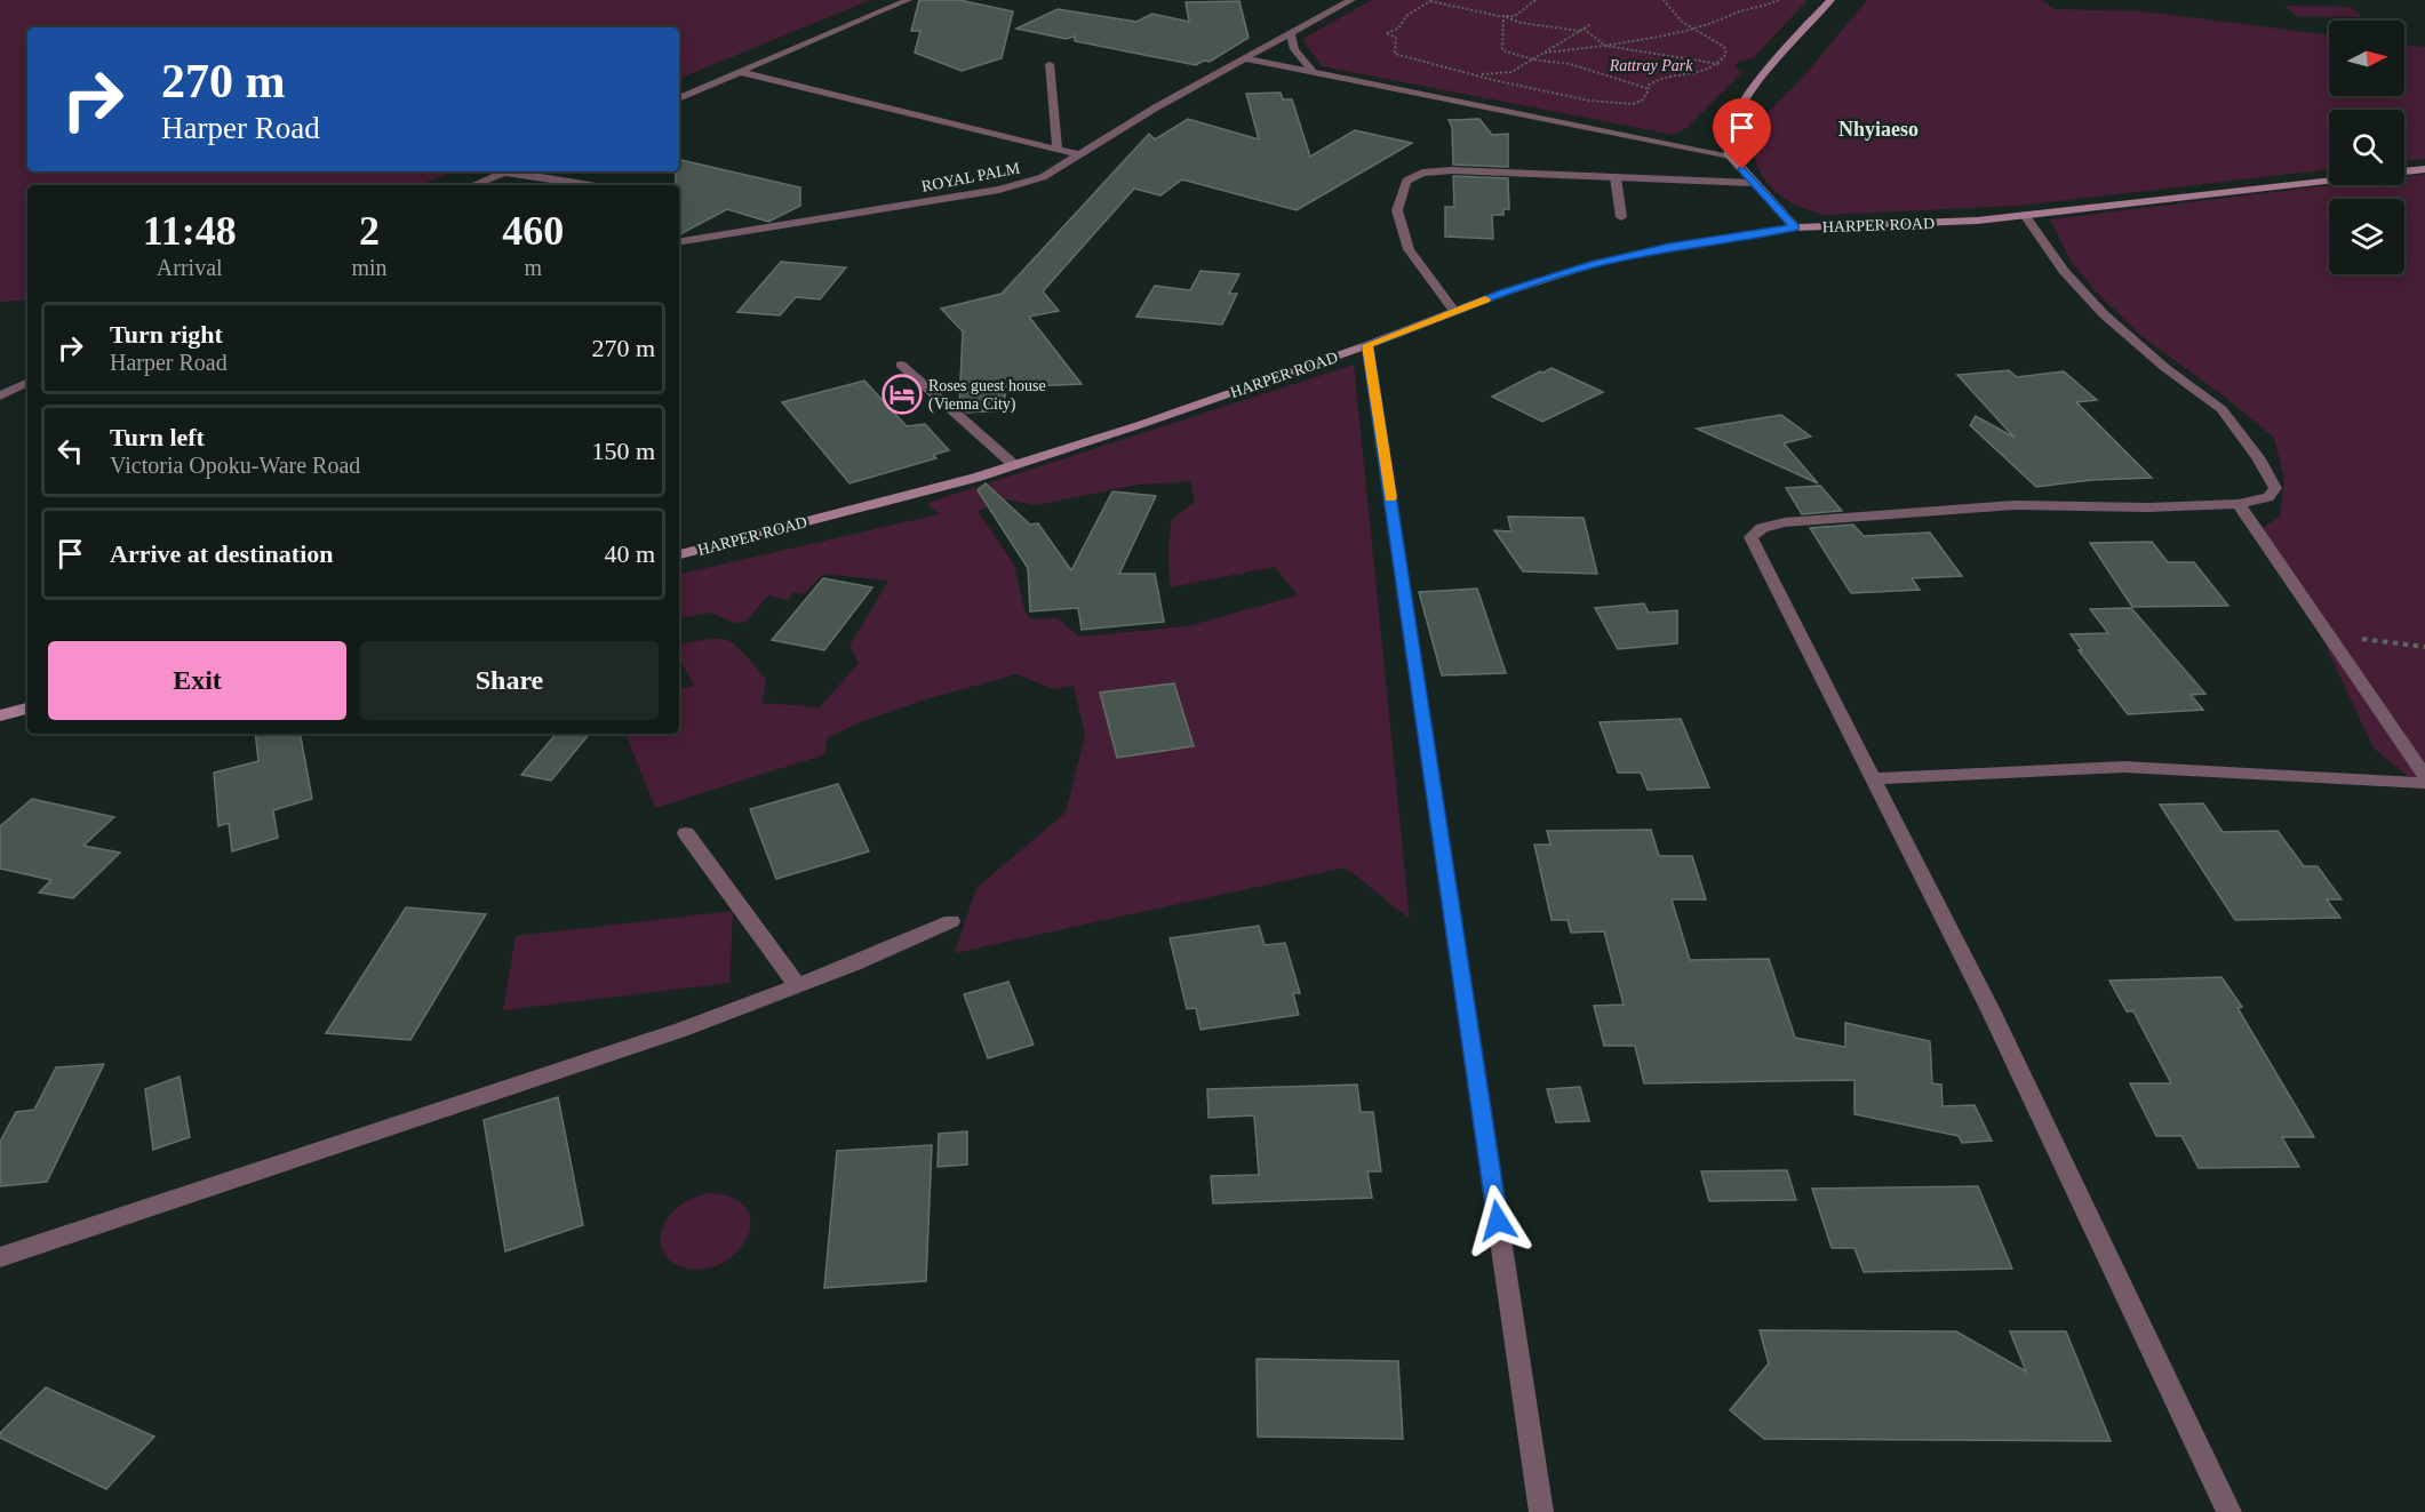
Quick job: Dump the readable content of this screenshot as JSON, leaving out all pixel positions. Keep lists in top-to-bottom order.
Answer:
{
  "streets": {
    "main road": ["HARPER ROAD"],
    "street": ["ROYAL PALM"]
  },
  "districts": ["Nhyiaeso"],
  "parks": ["Rattray Park"],
  "places": {
    "hotel": ["Roses guest house (Vienna City)"]
  },
  "north": "right",
  "page": {
    "turn": ["270 m", "Harper Road"],
    "eta": [
      "11:48",
      "Arrival",
      "2",
      "min",
      "460",
      "m"
    ],
    "list": [
      {
        "name": "Turn right",
        "note": "Harper Road",
        "value": "270 m"
      },
      {
        "name": "Turn left",
        "note": "Victoria Opoku-Ware Road",
        "value": "150 m"
      },
      {
        "name": "Arrive at destination",
        "value": "40 m"
      }
    ],
    "buttons": ["Exit", "Share"]
  }
}
